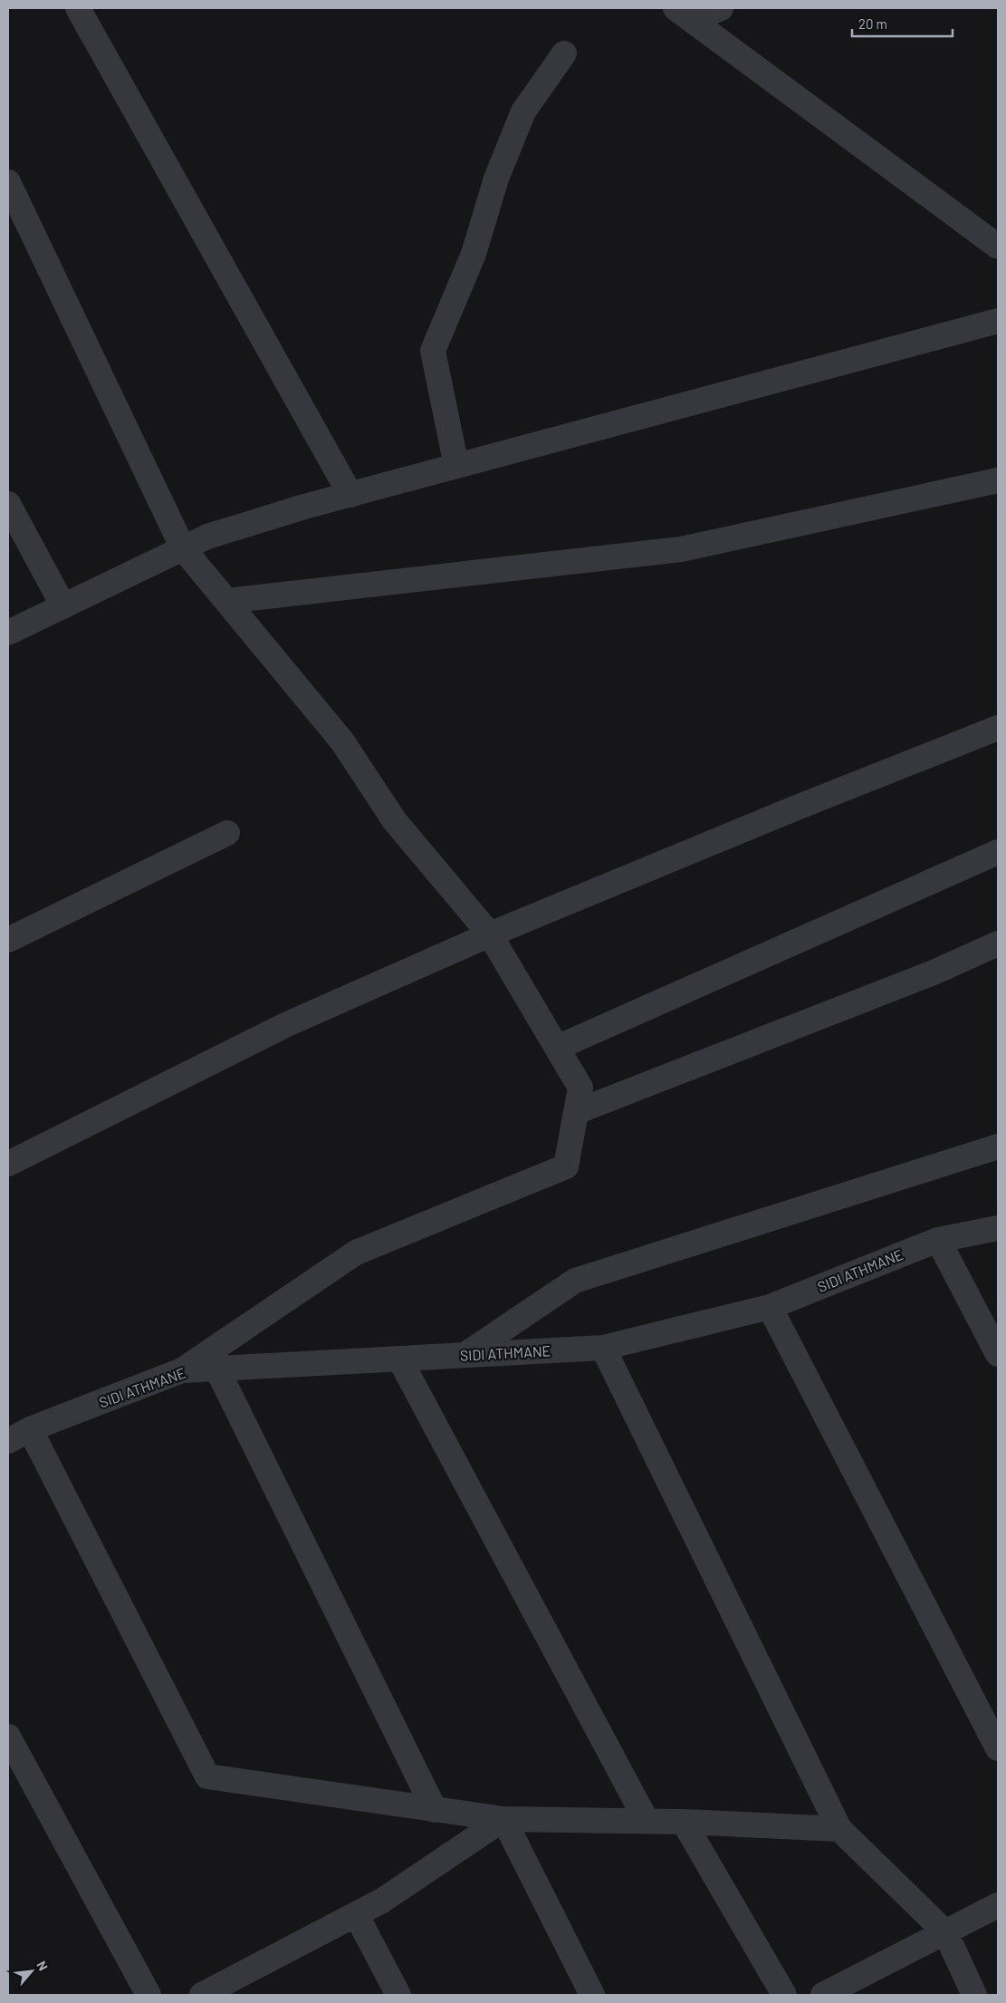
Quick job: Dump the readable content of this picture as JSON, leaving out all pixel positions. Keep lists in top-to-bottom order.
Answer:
{
  "streets": {
    "street": ["SIDI ATHMANE"]
  },
  "scale_bar": "20 m",
  "north": "top right"
}
